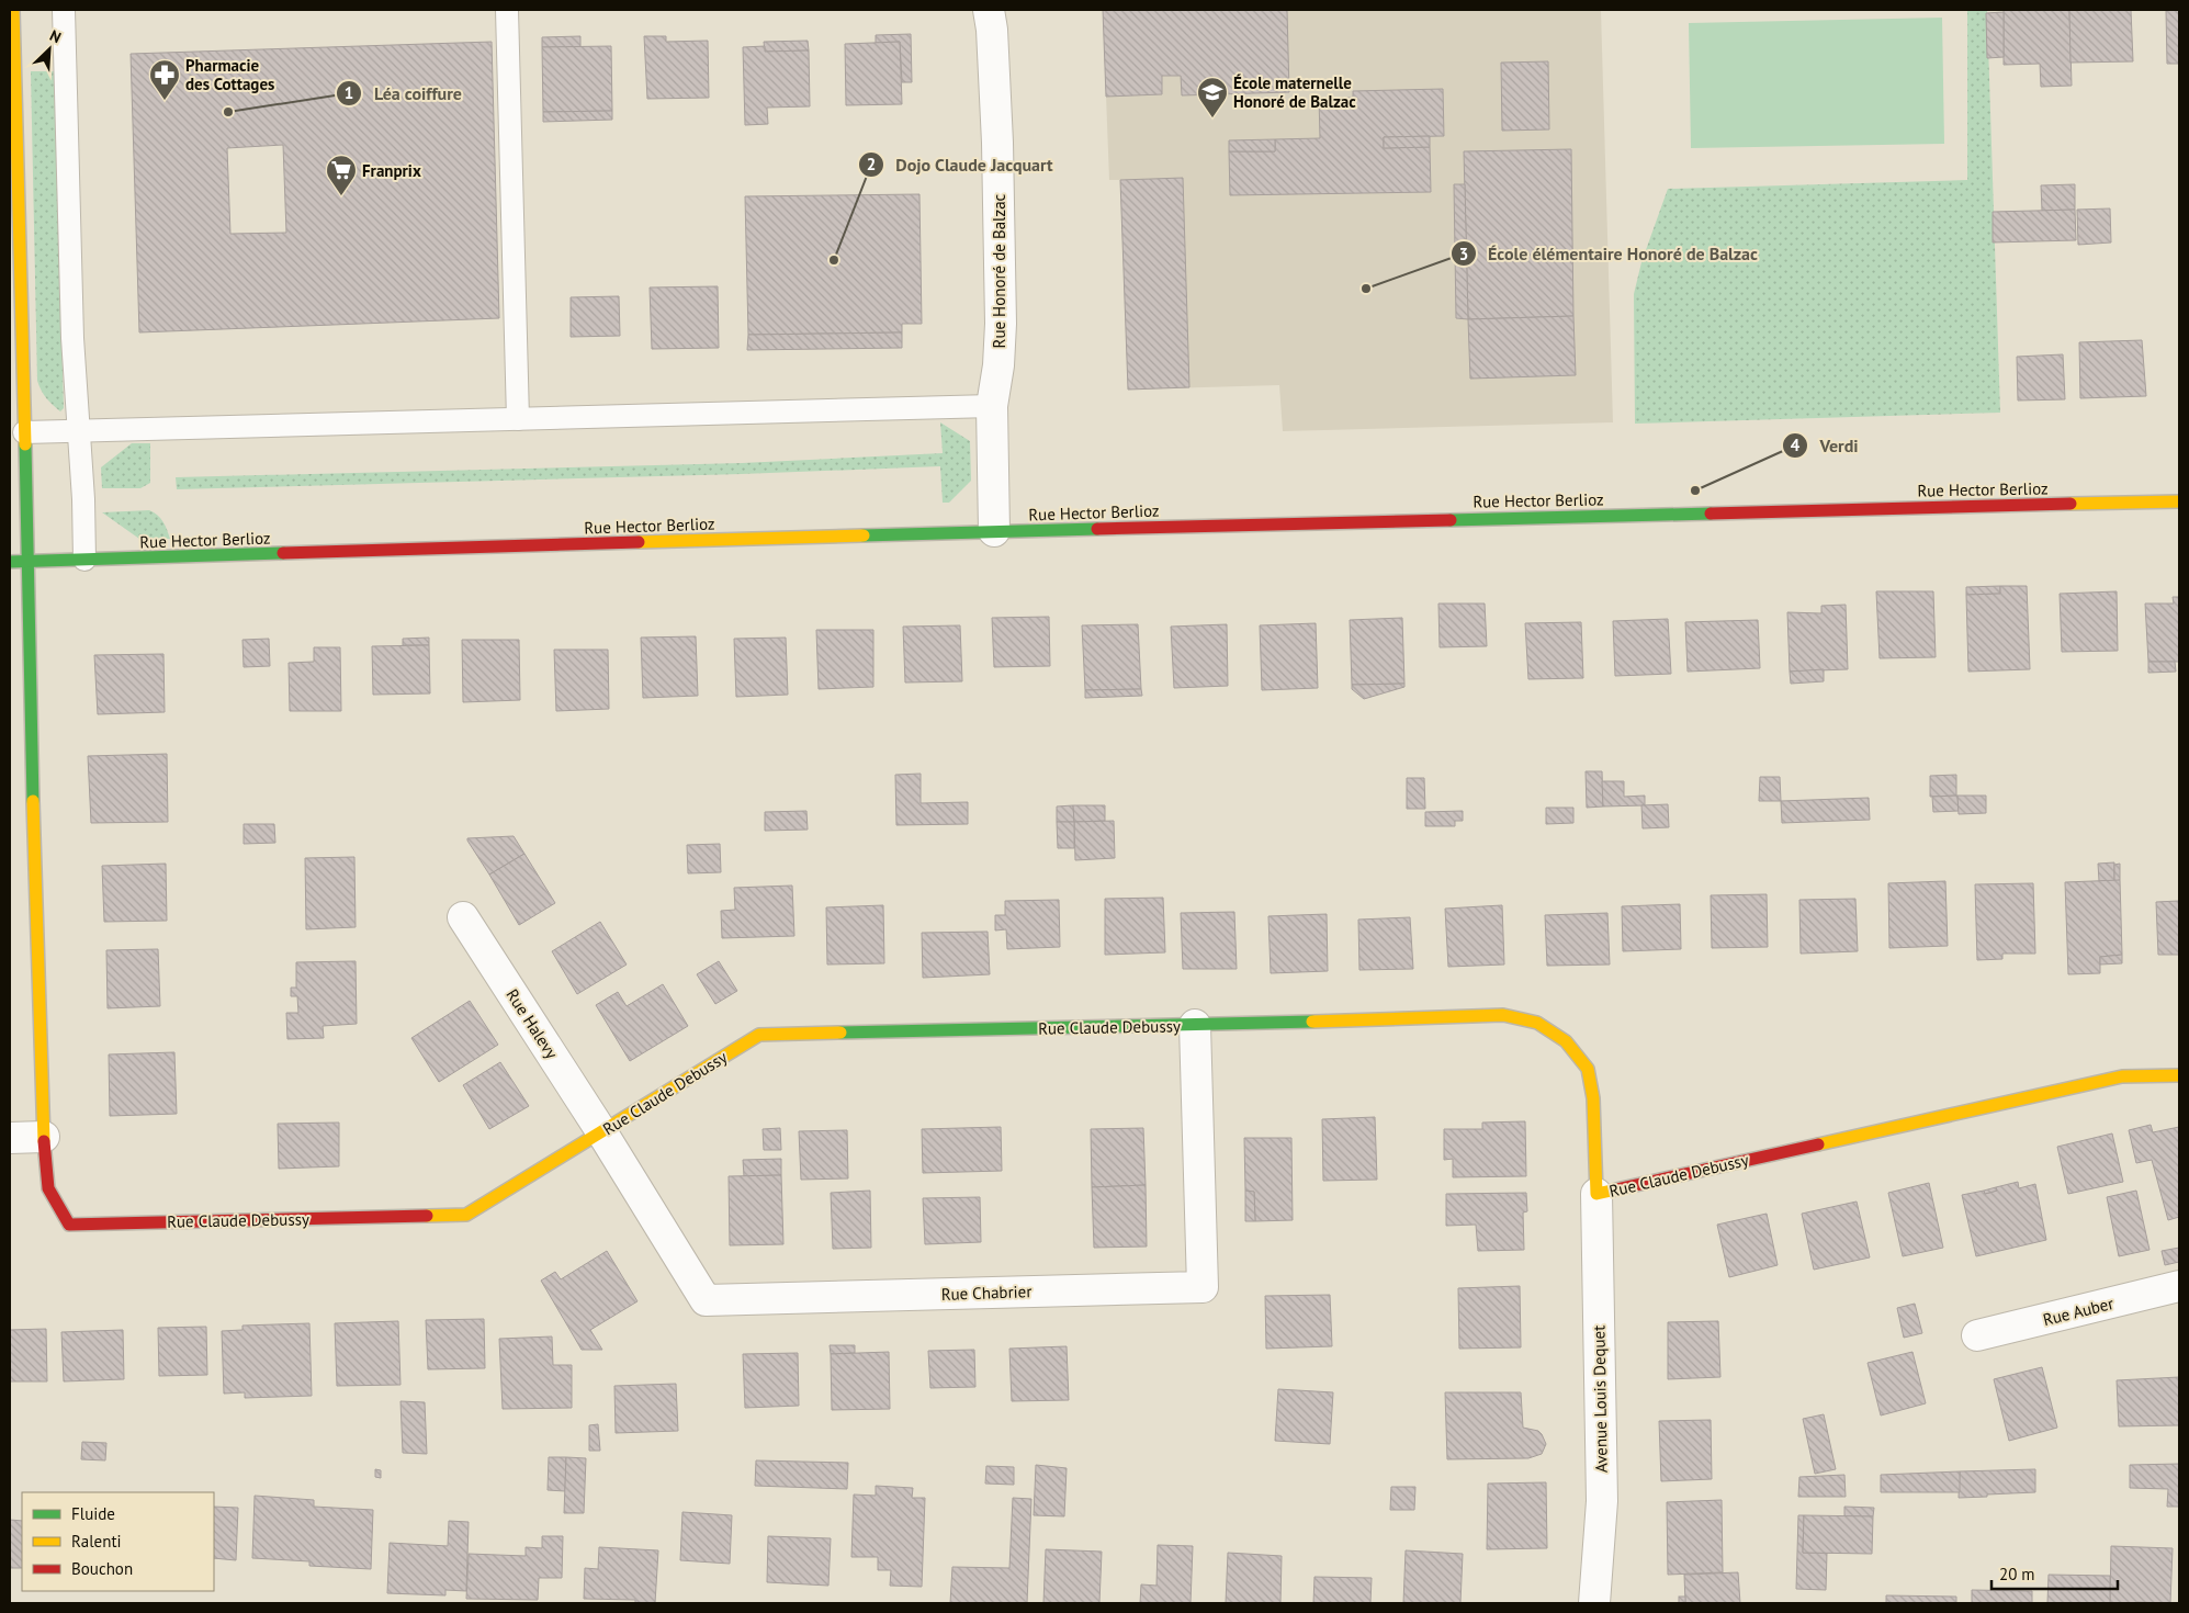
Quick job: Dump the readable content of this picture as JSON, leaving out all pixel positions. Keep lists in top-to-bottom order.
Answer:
{
  "streets": {
    "street": [
      "Rue Honoré de Balzac",
      "Rue Hector Berlioz",
      "Rue Halevy",
      "Rue Claude Debussy",
      "Rue Chabrier",
      "Rue Auber",
      "Avenue Louis Dequet"
    ]
  },
  "crossings": [
    ["Rue Honoré de Balzac", "Rue Hector Berlioz"],
    ["Rue Halevy", "Rue Claude Debussy"],
    ["Rue Halevy", "Rue Chabrier"],
    ["Rue Claude Debussy", "Rue Chabrier"],
    ["Rue Claude Debussy", "Avenue Louis Dequet"]
  ],
  "places": {
    "pharmacy": ["Pharmacie des Cottages"],
    "other": [
      "Léa coiffure",
      "Dojo Claude Jacquart",
      "École élémentaire Honoré de Balzac",
      "Verdi"
    ],
    "school or university": ["École maternelle Honoré de Balzac"],
    "supermarket": ["Franprix"]
  },
  "legend": ["Fluide", "Ralenti", "Bouchon"],
  "scale_bar": "20 m",
  "north": "top right"
}
